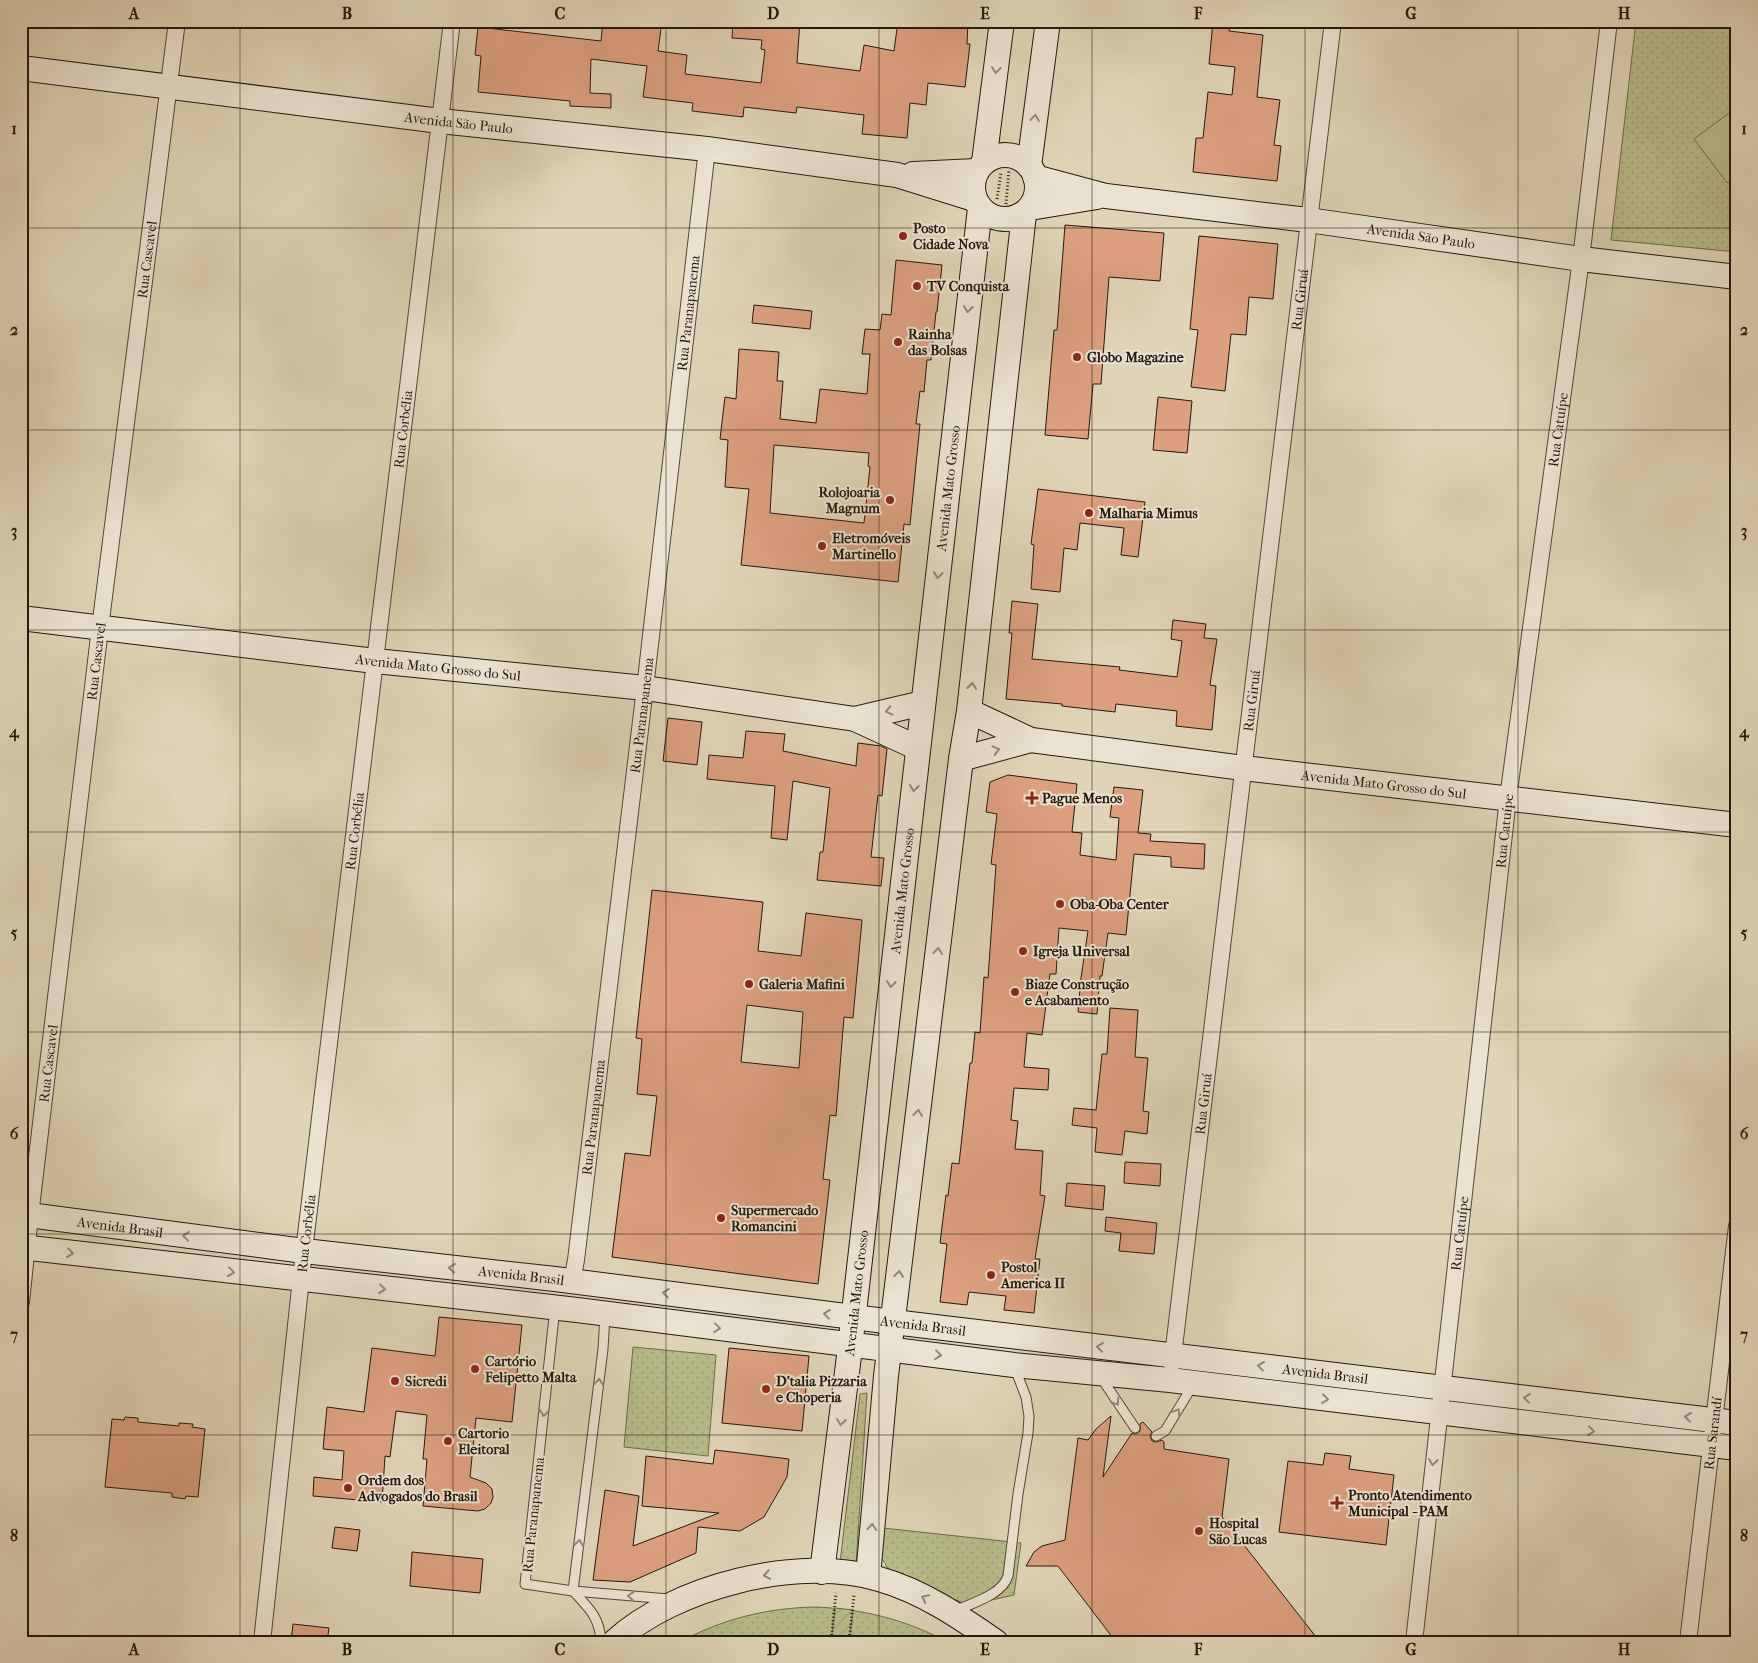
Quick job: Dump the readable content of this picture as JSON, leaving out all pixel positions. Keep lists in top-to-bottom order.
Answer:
{
  "streets": {
    "street": [
      "Avenida São Paulo",
      "Rua Cascavel",
      "Rua Giruá",
      "Rua Paranapanema",
      "Rua Corbélia",
      "Rua Catuípe",
      "Avenida Mato Grosso",
      "Avenida Mato Grosso do Sul",
      "Avenida Brasil",
      "Rua Sarandí"
    ]
  },
  "crossings": [
    ["Avenida São Paulo", "Rua Cascavel"],
    ["Avenida São Paulo", "Rua Giruá"],
    ["Avenida São Paulo", "Rua Paranapanema"],
    ["Avenida São Paulo", "Rua Corbélia"],
    ["Avenida São Paulo", "Rua Catuípe"],
    ["Avenida São Paulo", "Avenida Mato Grosso"],
    ["Rua Cascavel", "Avenida Mato Grosso do Sul"],
    ["Rua Cascavel", "Avenida Brasil"],
    ["Rua Giruá", "Avenida Mato Grosso do Sul"],
    ["Rua Giruá", "Avenida Brasil"],
    ["Rua Paranapanema", "Avenida Mato Grosso do Sul"],
    ["Rua Paranapanema", "Avenida Brasil"],
    ["Rua Corbélia", "Avenida Mato Grosso do Sul"],
    ["Rua Corbélia", "Avenida Brasil"],
    ["Rua Catuípe", "Avenida Mato Grosso do Sul"],
    ["Rua Catuípe", "Avenida Brasil"],
    ["Avenida Mato Grosso", "Avenida Brasil"],
    ["Avenida Brasil", "Rua Sarandí"]
  ],
  "places": {
    "other": [
      "Posto Cidade Nova",
      "TV Conquista",
      "Rainha das Bolsas",
      "Globo Magazine",
      "Rolojoaria Magnum",
      "Malharia Mimus",
      "Eletromóveis Martinello",
      "Oba-Oba Center",
      "Igreja Universal",
      "Galeria Mafini",
      "Biaze Construção e Acabamento",
      "Supermercado Romancini",
      "Postol America II",
      "Cartório Felipetto Malta",
      "Sicredi",
      "D'talia Pizzaria e Choperia",
      "Cartorio Eleitoral",
      "Ordem dos Advogados do Brasil",
      "Hospital São Lucas"
    ],
    "health": ["Pague Menos", "Pronto Atendimento Municipal - PAM"]
  },
  "grid": {
    "columns": [
      "A",
      "B",
      "C",
      "D",
      "E",
      "F",
      "G",
      "H"
    ],
    "rows": [
      "1",
      "2",
      "3",
      "4",
      "5",
      "6",
      "7",
      "8"
    ]
  }
}
